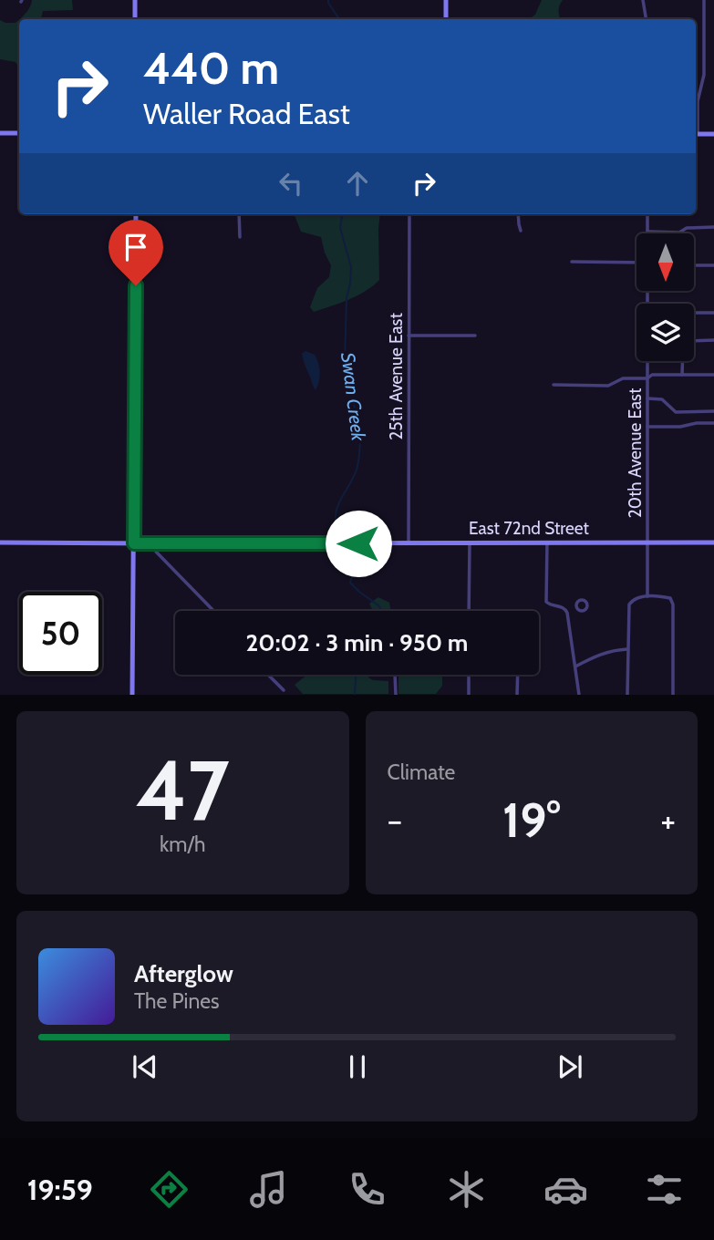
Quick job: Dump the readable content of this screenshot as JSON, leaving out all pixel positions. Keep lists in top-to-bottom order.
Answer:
{
  "streets": {
    "main road": ["East 72nd Street"],
    "street": ["25th Avenue East", "20th Avenue East"]
  },
  "crossings": [
    ["25th Avenue East", "East 72nd Street"],
    ["20th Avenue East", "East 72nd Street"]
  ],
  "water": ["Swan Creek"],
  "north": "bottom",
  "page": {
    "turn": ["440 m", "Waller Road East"],
    "limit": "50",
    "trip": "20:02 · 3 min · 950 m",
    "tile": [
      ["47", "km/h"],
      "Climate"
    ],
    "heat": ["−", "19°", "+"],
    "song": ["Afterglow", "The Pines"],
    "tabs": "19:59"
  }
}
